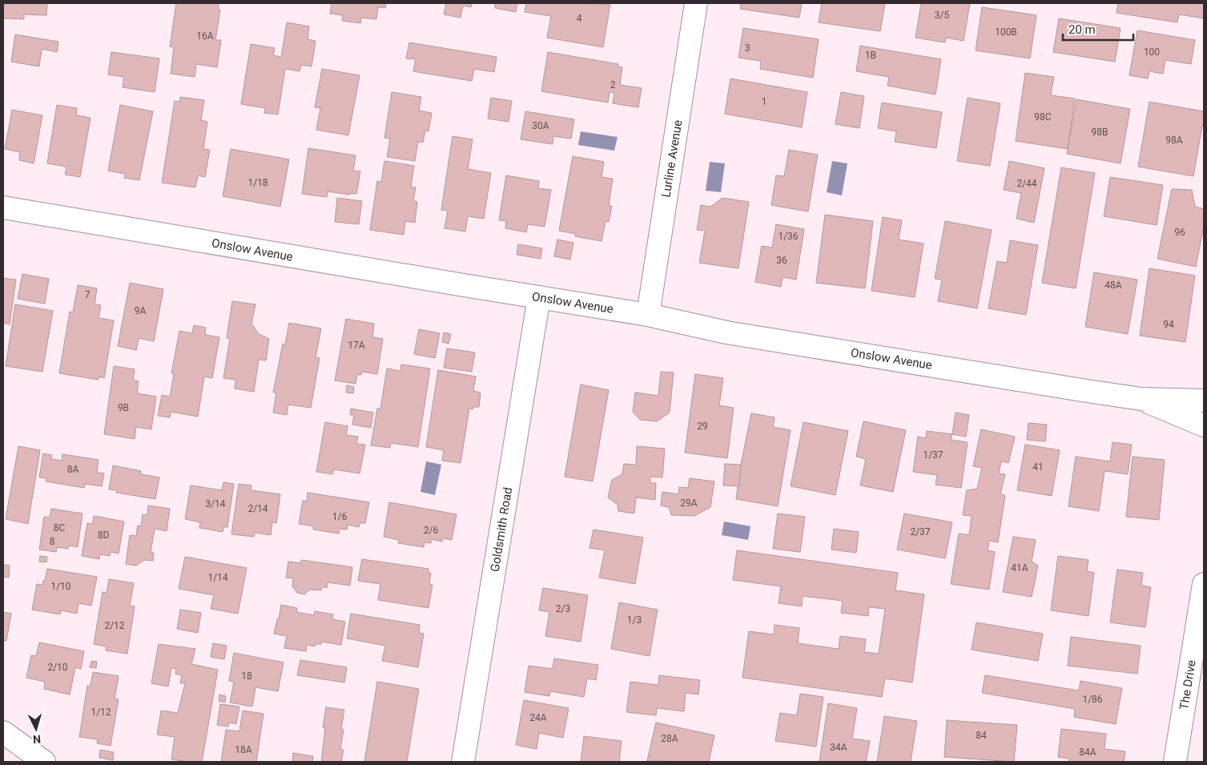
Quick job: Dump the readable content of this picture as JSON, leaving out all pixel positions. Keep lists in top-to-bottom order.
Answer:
{
  "streets": {
    "street": [
      "Lurline Avenue",
      "Onslow Avenue",
      "Goldsmith Road",
      "The Drive"
    ]
  },
  "crossings": [
    ["Lurline Avenue", "Onslow Avenue"],
    ["Onslow Avenue", "Goldsmith Road"]
  ],
  "house_numbers": [
    "3/5",
    "4",
    "100B",
    "16A",
    "3",
    "100",
    "1B",
    "2",
    "1",
    "98C",
    "30A",
    "98B",
    "98A",
    "1/18",
    "2/44",
    "96",
    "1/36",
    "36",
    "48A",
    "7",
    "9A",
    "94",
    "17A",
    "9B",
    "29",
    "1/37",
    "41",
    "8A",
    "29A",
    "3/14",
    "2/14",
    "1/6",
    "8C",
    "2/6",
    "2/37",
    "8D",
    "8",
    "41A",
    "1/14",
    "1/10",
    "2/3",
    "1/3",
    "2/12",
    "2/10",
    "18",
    "1/86",
    "1/12",
    "24A",
    "84",
    "28A",
    "34A",
    "18A",
    "84A"
  ],
  "scale_bar": "20 m",
  "north": "bottom"
}
